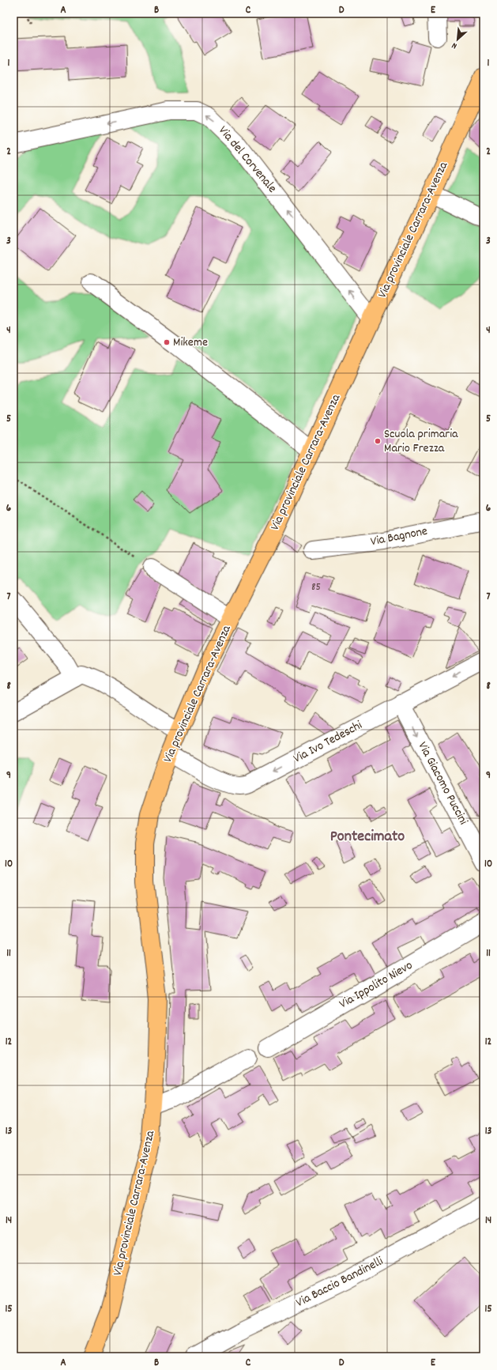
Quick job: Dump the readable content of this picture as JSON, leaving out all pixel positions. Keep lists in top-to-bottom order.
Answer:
{
  "streets": {
    "main road": ["Via provinciale Carrara-Avenza"],
    "street": [
      "Via del Corvenale",
      "Via Bagnone",
      "Via Ivo Tedeschi",
      "Via Giacomo Puccini",
      "Via Ippolito Nievo",
      "Via Baccio Bandinelli"
    ]
  },
  "crossings": [
    ["Via del Corvenale", "Via provinciale Carrara-Avenza"],
    ["Via provinciale Carrara-Avenza", "Via Ivo Tedeschi"],
    ["Via Ivo Tedeschi", "Via Giacomo Puccini"]
  ],
  "one_way": ["Via del Corvenale", "Via Ivo Tedeschi", "Via Giacomo Puccini"],
  "districts": ["Pontecimato"],
  "places": ["Mikeme", "Scuola primaria Mario Frezza"],
  "house_numbers": ["85"],
  "north": "bottom left",
  "grid": {
    "columns": [
      "A",
      "B",
      "C",
      "D",
      "E"
    ],
    "rows": [
      "1",
      "2",
      "3",
      "4",
      "5",
      "6",
      "7",
      "8",
      "9",
      "10",
      "11",
      "12",
      "13",
      "14",
      "15"
    ]
  }
}
